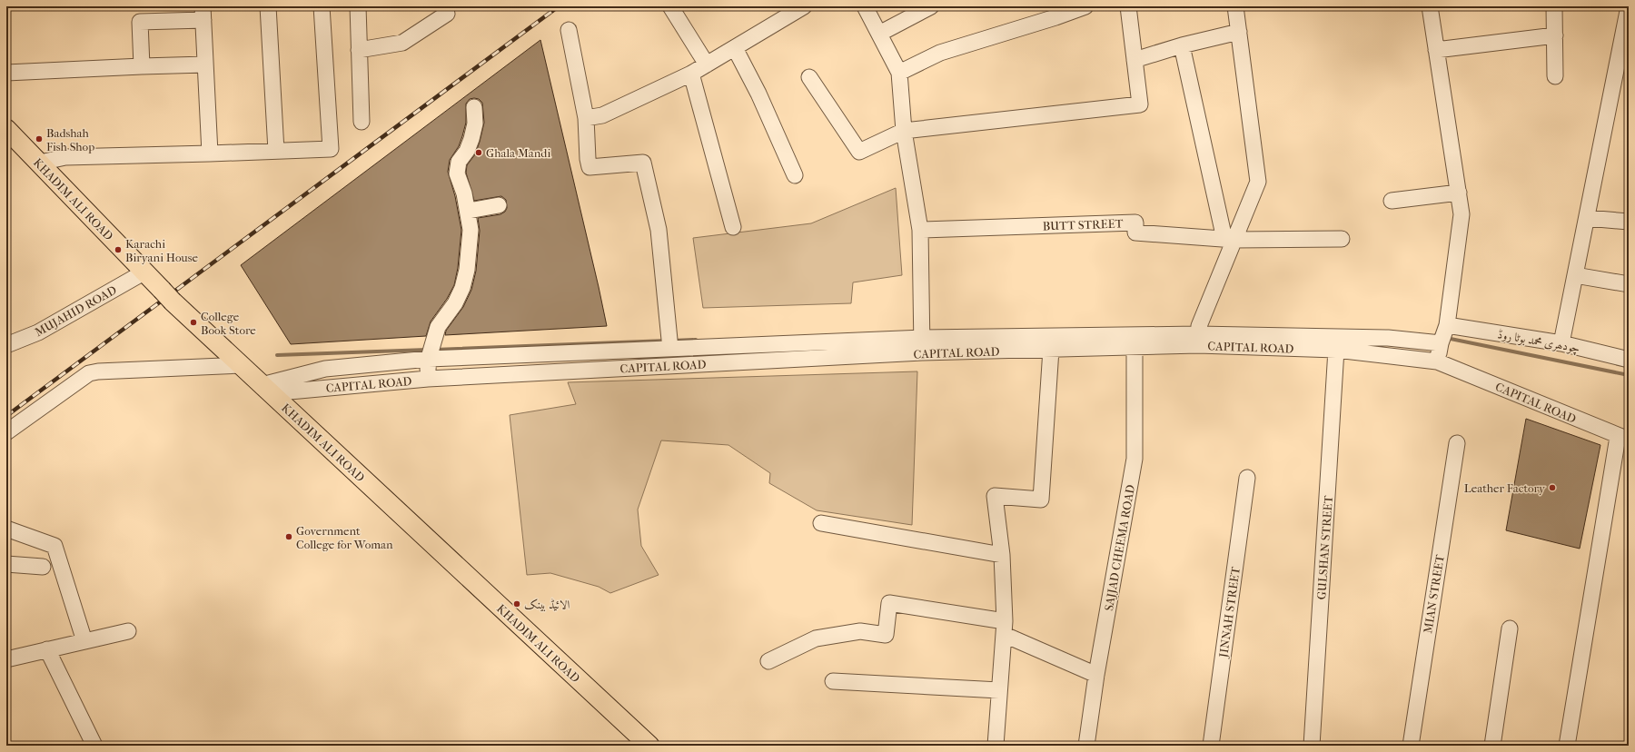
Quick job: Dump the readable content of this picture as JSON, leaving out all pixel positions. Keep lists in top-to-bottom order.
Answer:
{
  "streets": {
    "main road": ["KHADIM ALI ROAD"],
    "street": [
      "BUTT STREET",
      "MUJAHID ROAD",
      "چودھری محمد بوٹا روڈ",
      "CAPITAL ROAD",
      "SAJJAD CHEEMA ROAD",
      "GULSHAN STREET",
      "MIAN STREET",
      "JINNAH STREET"
    ]
  },
  "crossings": [
    ["KHADIM ALI ROAD", "MUJAHID ROAD"],
    ["KHADIM ALI ROAD", "CAPITAL ROAD"],
    ["CAPITAL ROAD", "SAJJAD CHEEMA ROAD"],
    ["CAPITAL ROAD", "GULSHAN STREET"]
  ],
  "places": [
    "Badshah Fish Shop",
    "Ghala Mandi",
    "Karachi Biryani House",
    "College Book Store",
    "Leather Factory",
    "Government College for Woman",
    "الائیڈ بینک"
  ]
}
